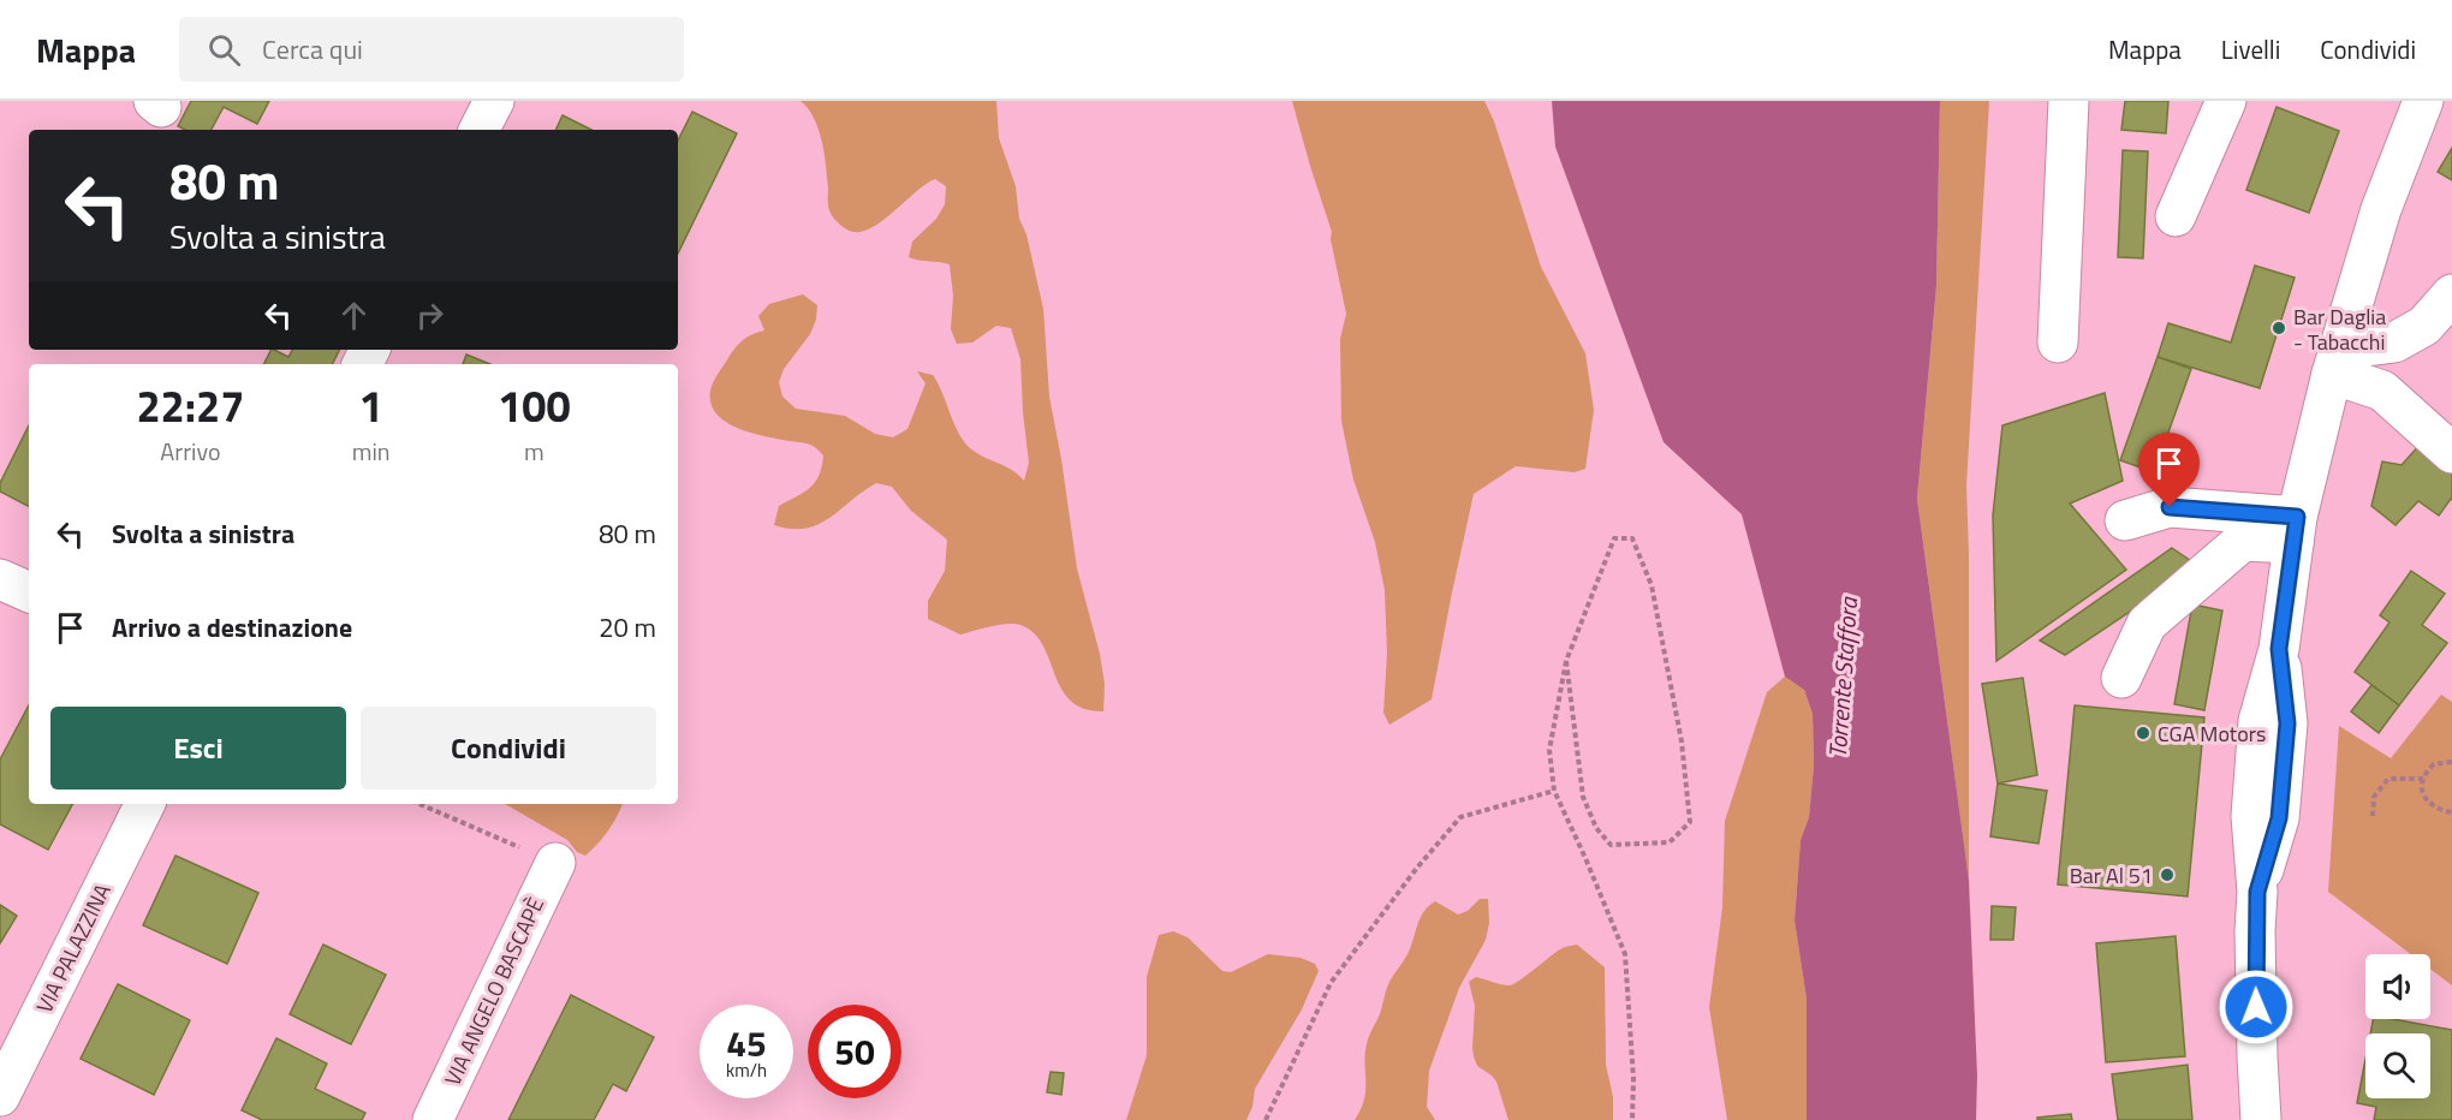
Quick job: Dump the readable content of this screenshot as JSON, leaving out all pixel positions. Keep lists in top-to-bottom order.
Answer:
{
  "streets": {
    "main road": ["VIA PALAZZINA", "VIA ANGELO BASCAPÈ"]
  },
  "water": ["Torrente Staffora"],
  "places": ["Bar Daglia - Tabacchi", "CGA Motors", "Bar Al 51"],
  "page": {
    "header": "Mappa",
    "search": "Cerca qui",
    "nav": ["Mappa", "Livelli", "Condividi"],
    "turn": ["80 m", "Svolta a sinistra"],
    "eta": [
      "22:27",
      "Arrivo",
      "1",
      "min",
      "100",
      "m"
    ],
    "list": [
      {
        "name": "Svolta a sinistra",
        "value": "80 m"
      },
      {
        "name": "Arrivo a destinazione",
        "value": "20 m"
      }
    ],
    "buttons": ["Esci", "Condividi"],
    "speed": "45 km/h",
    "limit": "50"
  }
}
